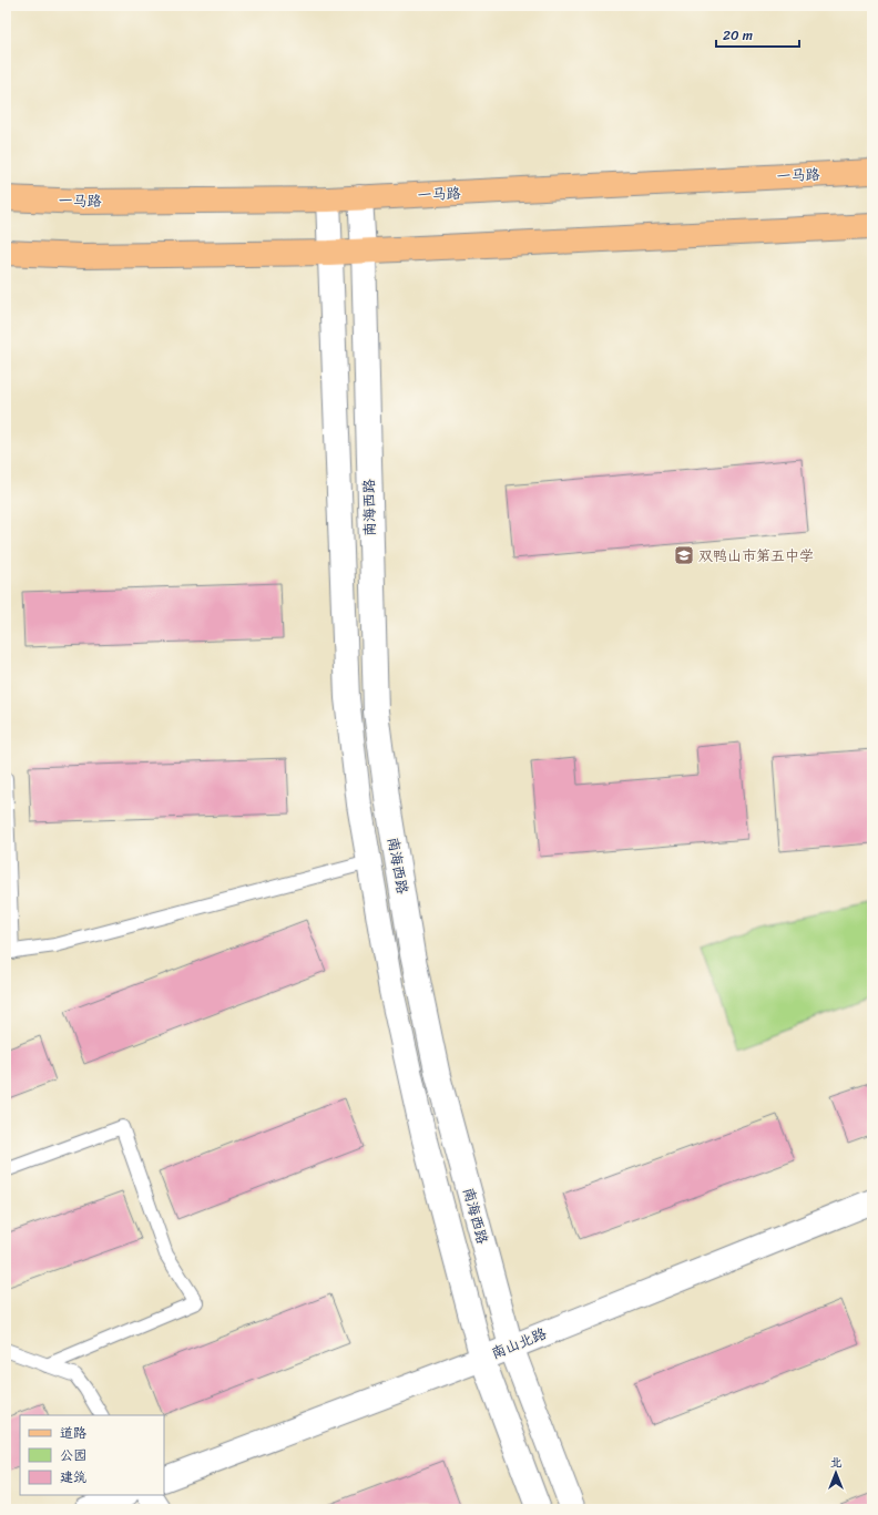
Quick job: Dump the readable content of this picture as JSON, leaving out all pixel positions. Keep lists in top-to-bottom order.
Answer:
{
  "streets": {
    "main road": ["一马路"],
    "street": ["南海西路", "南山北路"]
  },
  "crossings": [
    ["一马路", "南海西路"],
    ["南海西路", "南山北路"]
  ],
  "places": {
    "school or university": ["双鸭山市第五中学"]
  },
  "legend": ["道路", "公园", "建筑"],
  "scale_bar": "20 m",
  "north": "top"
}
